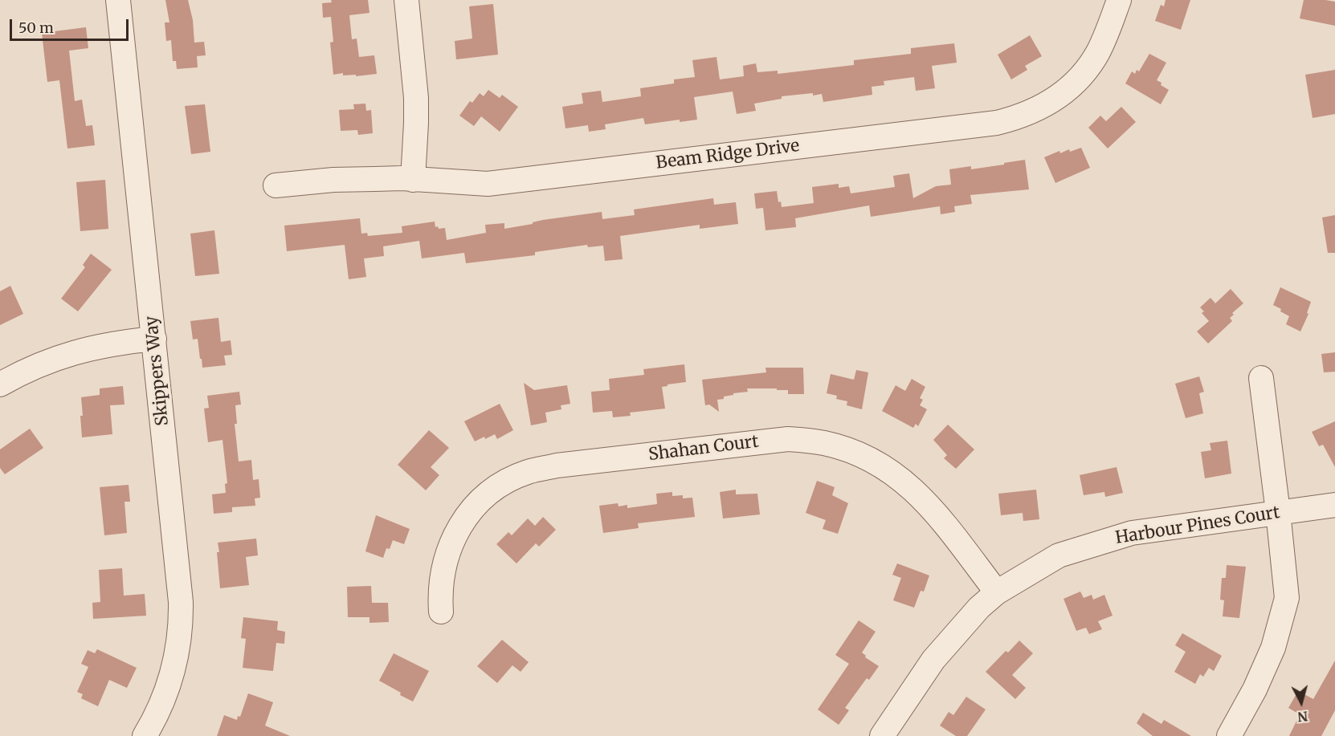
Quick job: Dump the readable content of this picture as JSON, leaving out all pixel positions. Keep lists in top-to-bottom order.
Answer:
{
  "streets": {
    "street": [
      "Beam Ridge Drive",
      "Skippers Way",
      "Shahan Court",
      "Harbour Pines Court"
    ]
  },
  "crossings": [
    ["Shahan Court", "Harbour Pines Court"]
  ],
  "scale_bar": "50 m",
  "north": "bottom"
}
